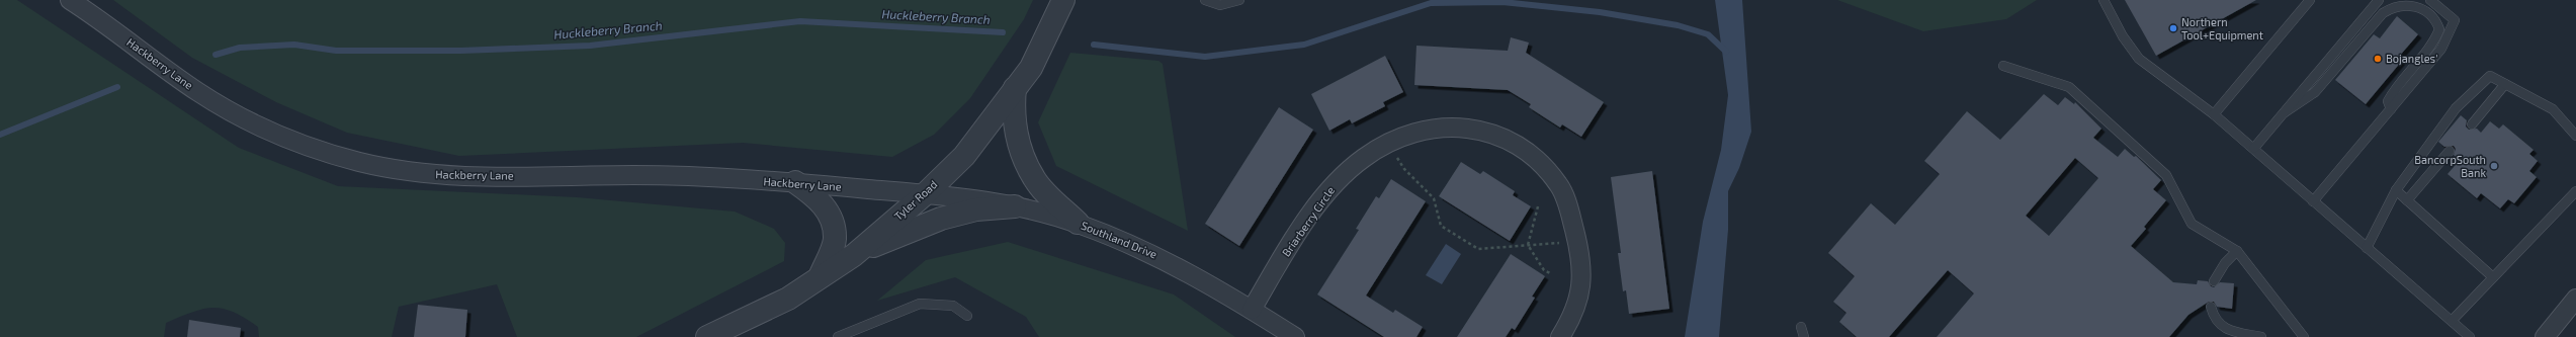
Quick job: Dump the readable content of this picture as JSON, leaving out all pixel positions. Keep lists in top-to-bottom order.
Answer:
{
  "streets": {
    "street": [
      "Hackberry Lane",
      "Tyler Road",
      "Briarberry Circle",
      "Southland Drive"
    ]
  },
  "crossings": [
    ["Hackberry Lane", "Tyler Road"],
    ["Hackberry Lane", "Southland Drive"],
    ["Tyler Road", "Southland Drive"],
    ["Briarberry Circle", "Southland Drive"]
  ],
  "water": ["Huckleberry Branch"],
  "places": ["Northern Tool+Equipment", "Bojangles'", "BancorpSouth Bank"]
}
